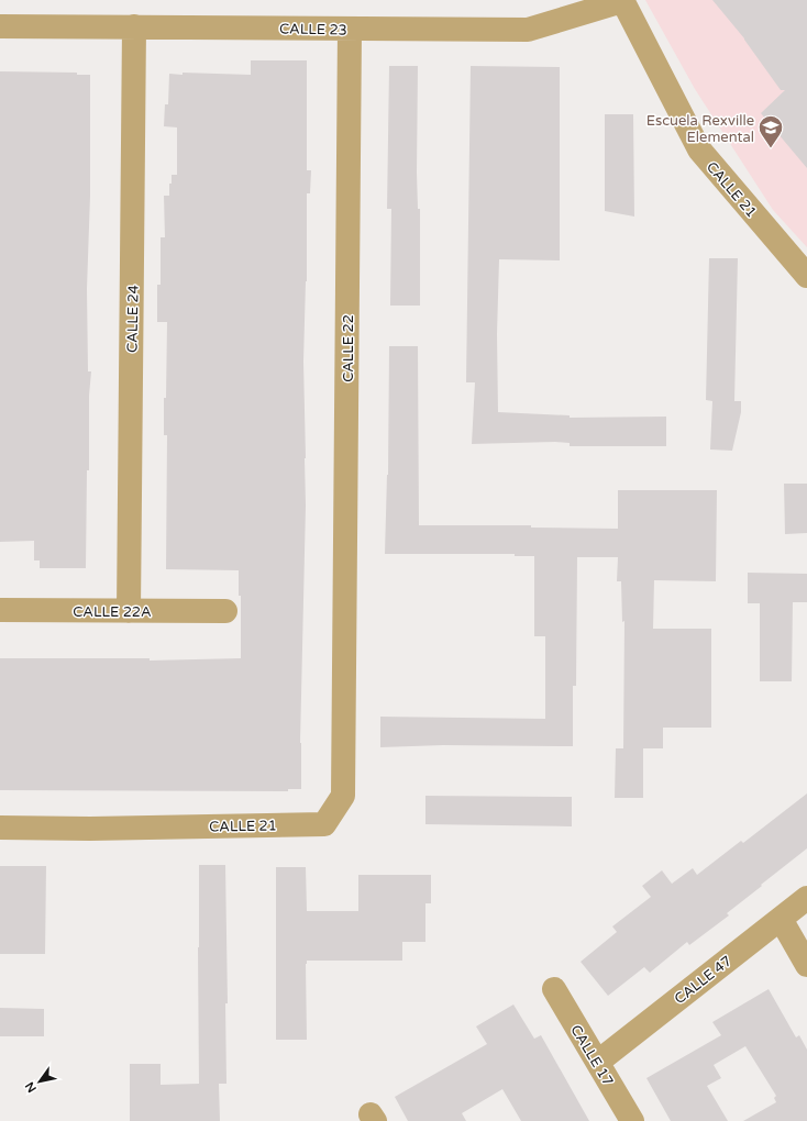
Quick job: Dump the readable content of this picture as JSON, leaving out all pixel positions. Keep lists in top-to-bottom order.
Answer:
{
  "streets": {
    "street": [
      "CALLE 23",
      "CALLE 21",
      "CALLE 24",
      "CALLE 22",
      "CALLE 22A",
      "CALLE 47",
      "CALLE 17"
    ]
  },
  "crossings": [
    ["CALLE 23", "CALLE 21"],
    ["CALLE 23", "CALLE 24"],
    ["CALLE 23", "CALLE 22"],
    ["CALLE 21", "CALLE 22"],
    ["CALLE 24", "CALLE 22A"],
    ["CALLE 47", "CALLE 17"]
  ],
  "places": {
    "school or university": ["Escuela Rexville Elemental"]
  },
  "north": "bottom left"
}
